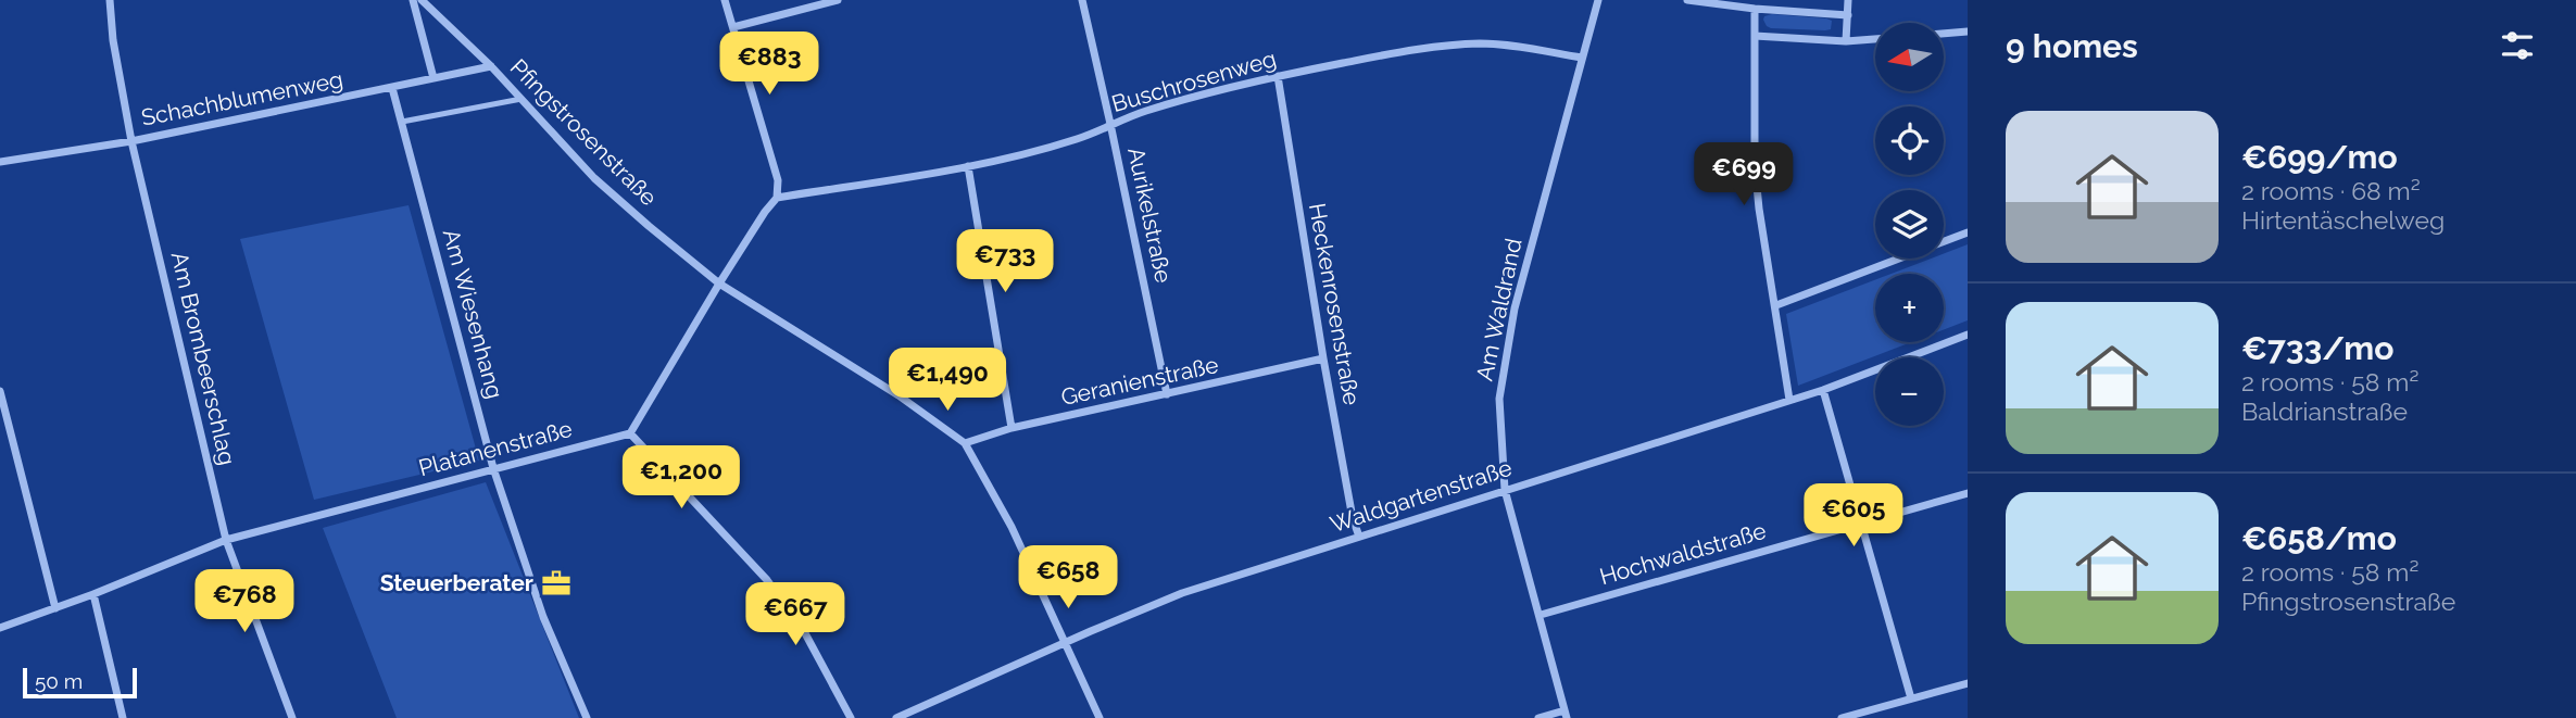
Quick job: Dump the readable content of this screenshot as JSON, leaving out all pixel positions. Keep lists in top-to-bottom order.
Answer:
{
  "streets": {
    "street": [
      "Buschrosenweg",
      "Schachblumenweg",
      "Pfingstrosenstraße",
      "Aurikelstraße",
      "Heckenrosenstraße",
      "Am Waldrand",
      "Am Wiesenhang",
      "Am Brombeerschlag",
      "Geranienstraße",
      "Platanenstraße",
      "Waldgartenstraße",
      "Hochwaldstraße"
    ]
  },
  "crossings": [
    ["Buschrosenweg", "Aurikelstraße"],
    ["Buschrosenweg", "Heckenrosenstraße"],
    ["Buschrosenweg", "Am Waldrand"],
    ["Schachblumenweg", "Pfingstrosenstraße"],
    ["Schachblumenweg", "Am Wiesenhang"],
    ["Schachblumenweg", "Am Brombeerschlag"],
    ["Pfingstrosenstraße", "Geranienstraße"],
    ["Pfingstrosenstraße", "Waldgartenstraße"],
    ["Aurikelstraße", "Geranienstraße"],
    ["Heckenrosenstraße", "Geranienstraße"],
    ["Heckenrosenstraße", "Waldgartenstraße"],
    ["Am Waldrand", "Waldgartenstraße"],
    ["Am Waldrand", "Hochwaldstraße"],
    ["Am Wiesenhang", "Platanenstraße"],
    ["Am Brombeerschlag", "Platanenstraße"]
  ],
  "places": {
    "office": ["Steuerberater"]
  },
  "scale_bar": "50 m",
  "north": "left",
  "page": {
    "heading": "9 homes",
    "map_buttons": ["+", "−"],
    "price": [
      "€883",
      "€699",
      "€733",
      "€1,490",
      "€1,200",
      "€605",
      "€658",
      "€768",
      "€667"
    ],
    "list": [
      {
        "name": "€699/mo",
        "note": "2 rooms · 68 m² · Hirtentäschelweg"
      },
      {
        "name": "€733/mo",
        "note": "2 rooms · 58 m² · Baldrianstraße"
      },
      {
        "name": "€658/mo",
        "note": "2 rooms · 58 m² · Pfingstrosenstraße"
      }
    ],
    "scale": "50 m"
  }
}
